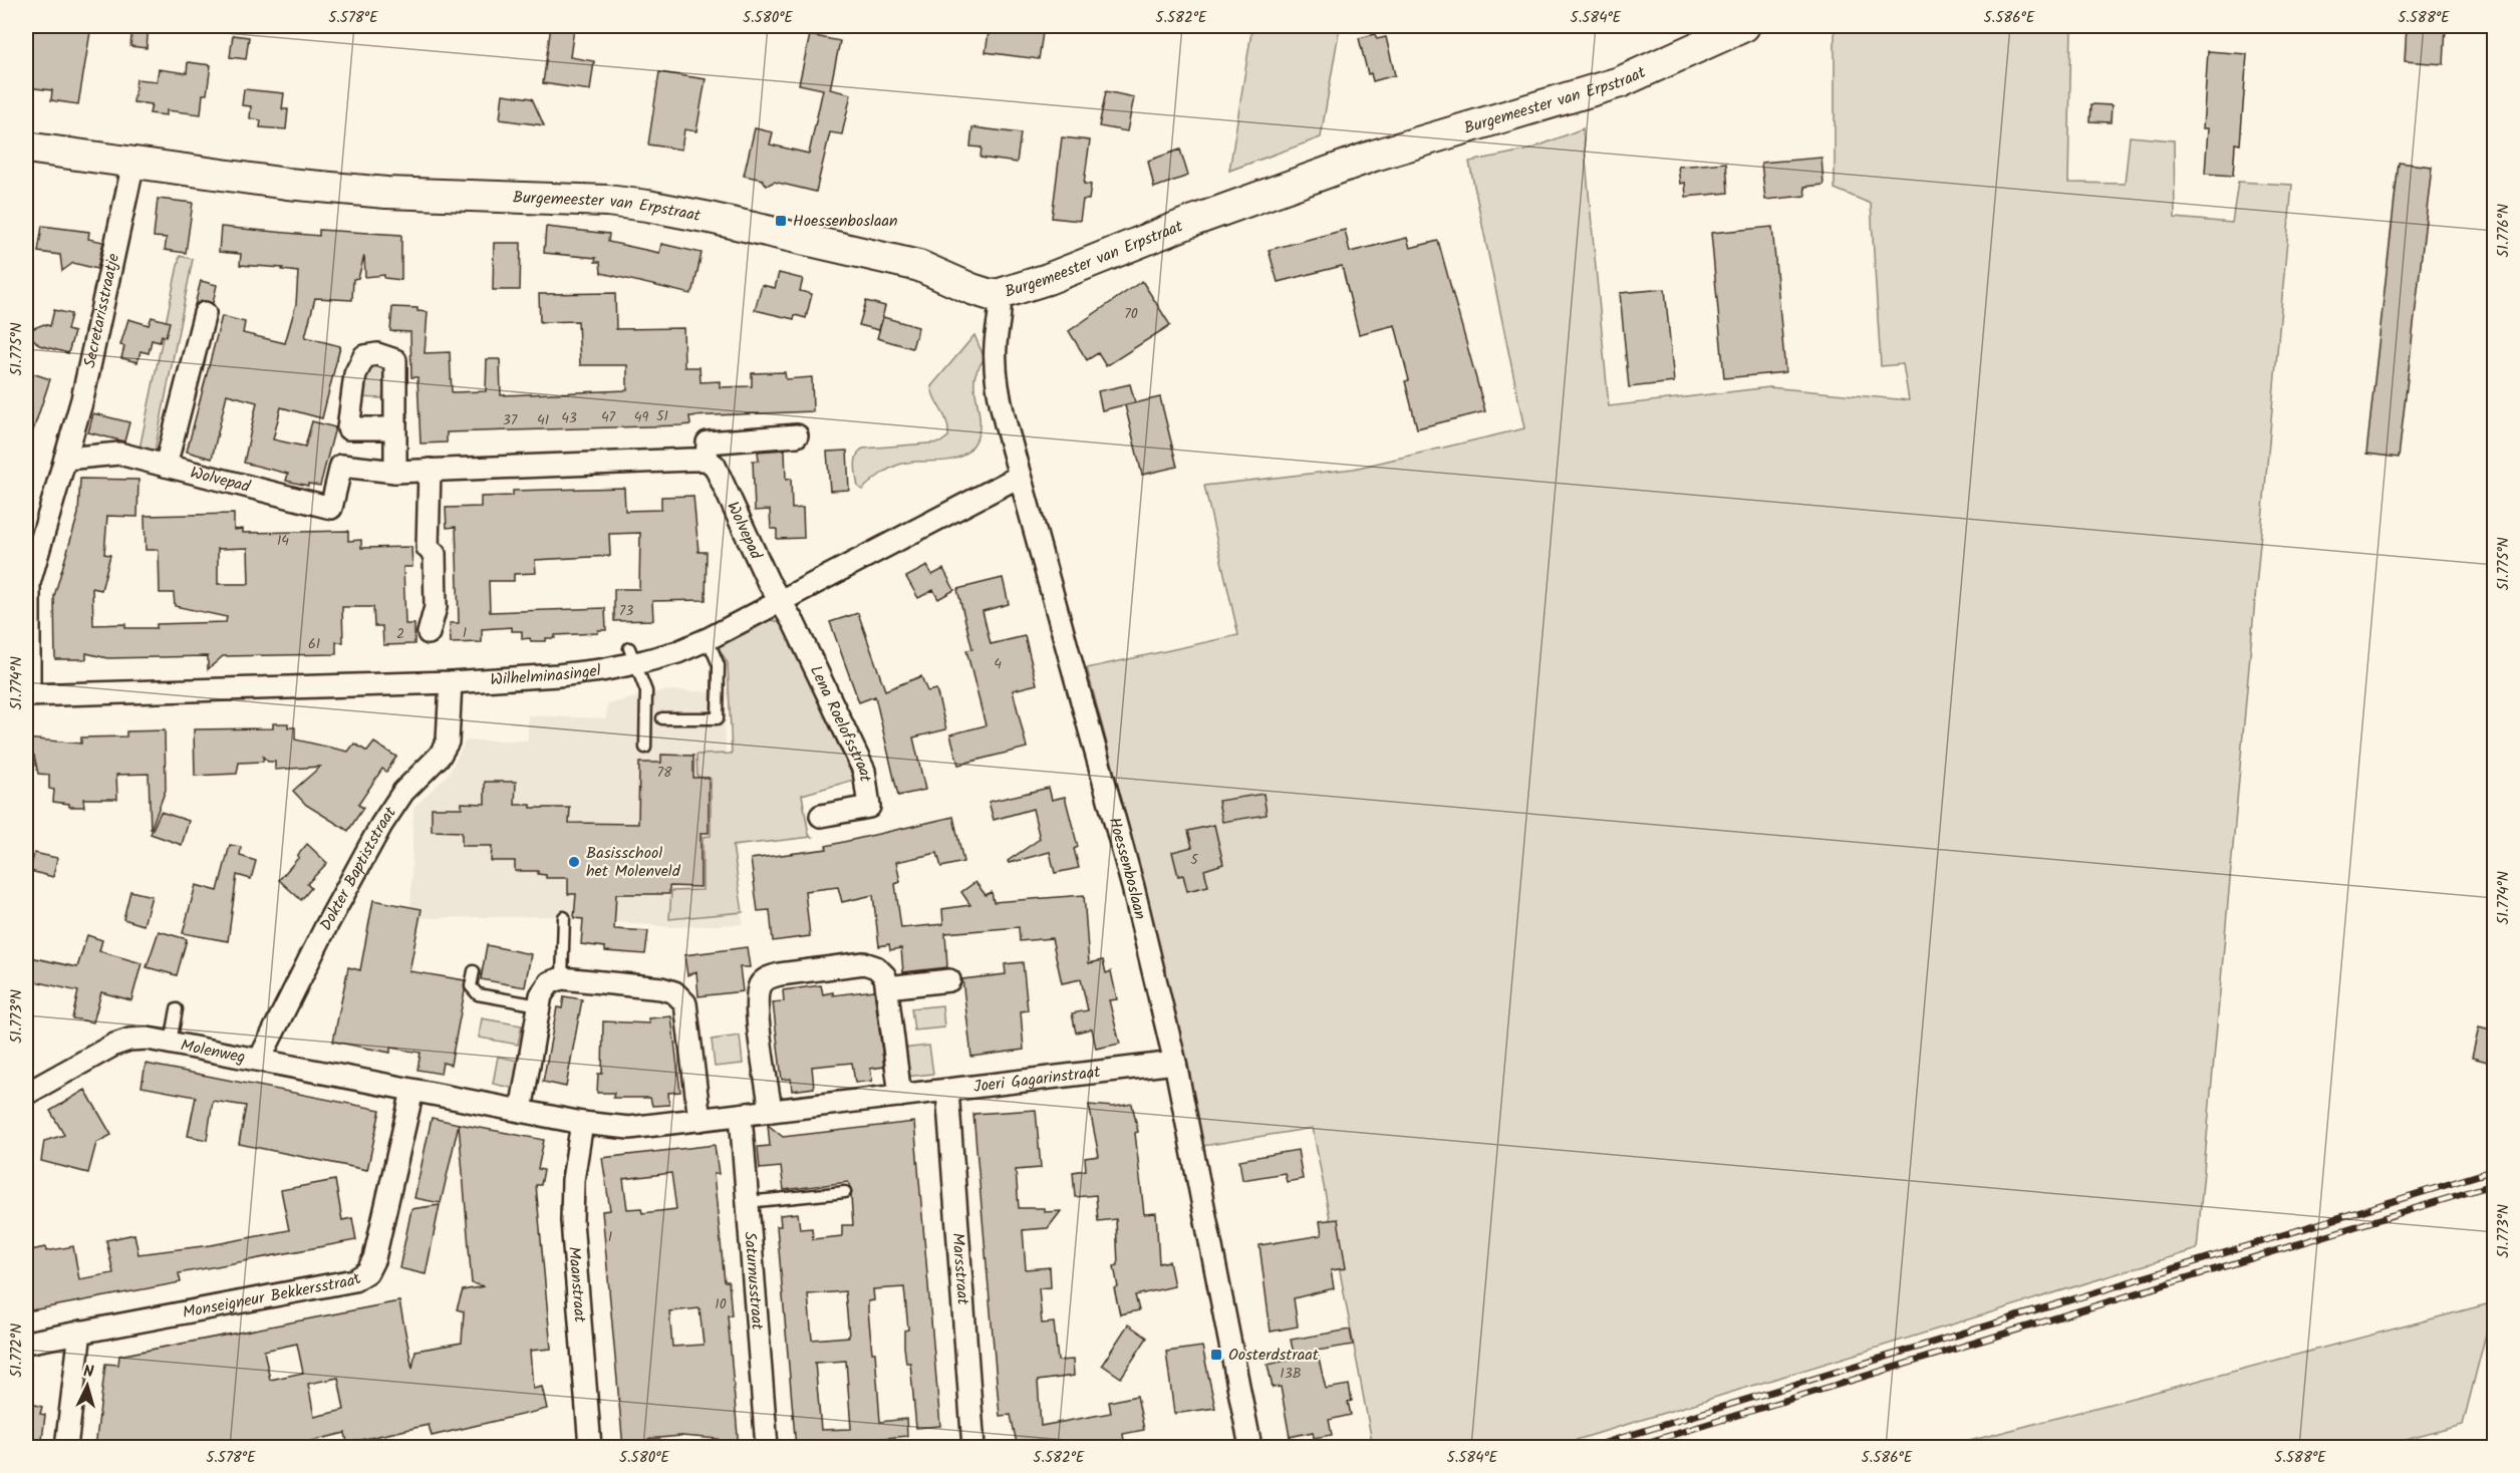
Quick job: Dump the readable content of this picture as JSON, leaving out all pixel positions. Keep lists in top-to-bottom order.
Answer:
{
  "streets": {
    "street": [
      "Burgemeester van Erpstraat",
      "Secretarisstraatje",
      "Wolvepad",
      "Wilhelminasingel",
      "Lena Roelofsstraat",
      "Dokter Baptiststraat",
      "Hoessenboslaan",
      "Molenweg",
      "Joeri Gagarinstraat",
      "Marsstraat",
      "Saturnusstraat",
      "Maanstraat",
      "Monseigneur Bekkersstraat"
    ]
  },
  "crossings": [
    ["Burgemeester van Erpstraat", "Secretarisstraatje"],
    ["Burgemeester van Erpstraat", "Hoessenboslaan"],
    ["Secretarisstraatje", "Wilhelminasingel"],
    ["Wolvepad", "Wilhelminasingel"],
    ["Wolvepad", "Lena Roelofsstraat"],
    ["Wilhelminasingel", "Lena Roelofsstraat"],
    ["Wilhelminasingel", "Dokter Baptiststraat"],
    ["Wilhelminasingel", "Hoessenboslaan"],
    ["Dokter Baptiststraat", "Molenweg"],
    ["Hoessenboslaan", "Joeri Gagarinstraat"],
    ["Molenweg", "Joeri Gagarinstraat"],
    ["Molenweg", "Monseigneur Bekkersstraat"],
    ["Joeri Gagarinstraat", "Marsstraat"],
    ["Joeri Gagarinstraat", "Saturnusstraat"],
    ["Joeri Gagarinstraat", "Maanstraat"],
    ["Joeri Gagarinstraat", "Monseigneur Bekkersstraat"]
  ],
  "places": {
    "transit": ["Hoessenboslaan", "Oosterdstraat"],
    "other": ["Basisschool het Molenveld"]
  },
  "house_numbers": [
    "70",
    "51",
    "47",
    "49",
    "43",
    "37",
    "41",
    "14",
    "73",
    "1",
    "2",
    "61",
    "4",
    "78",
    "5",
    "1",
    "10",
    "13B"
  ],
  "north": "top",
  "coordinates": [
    "5.578°E",
    "5.580°E",
    "5.582°E",
    "5.584°E",
    "5.586°E",
    "5.588°E",
    "51.776°N",
    "51.775°N",
    "51.774°N",
    "51.773°N",
    "51.772°N"
  ]
}
